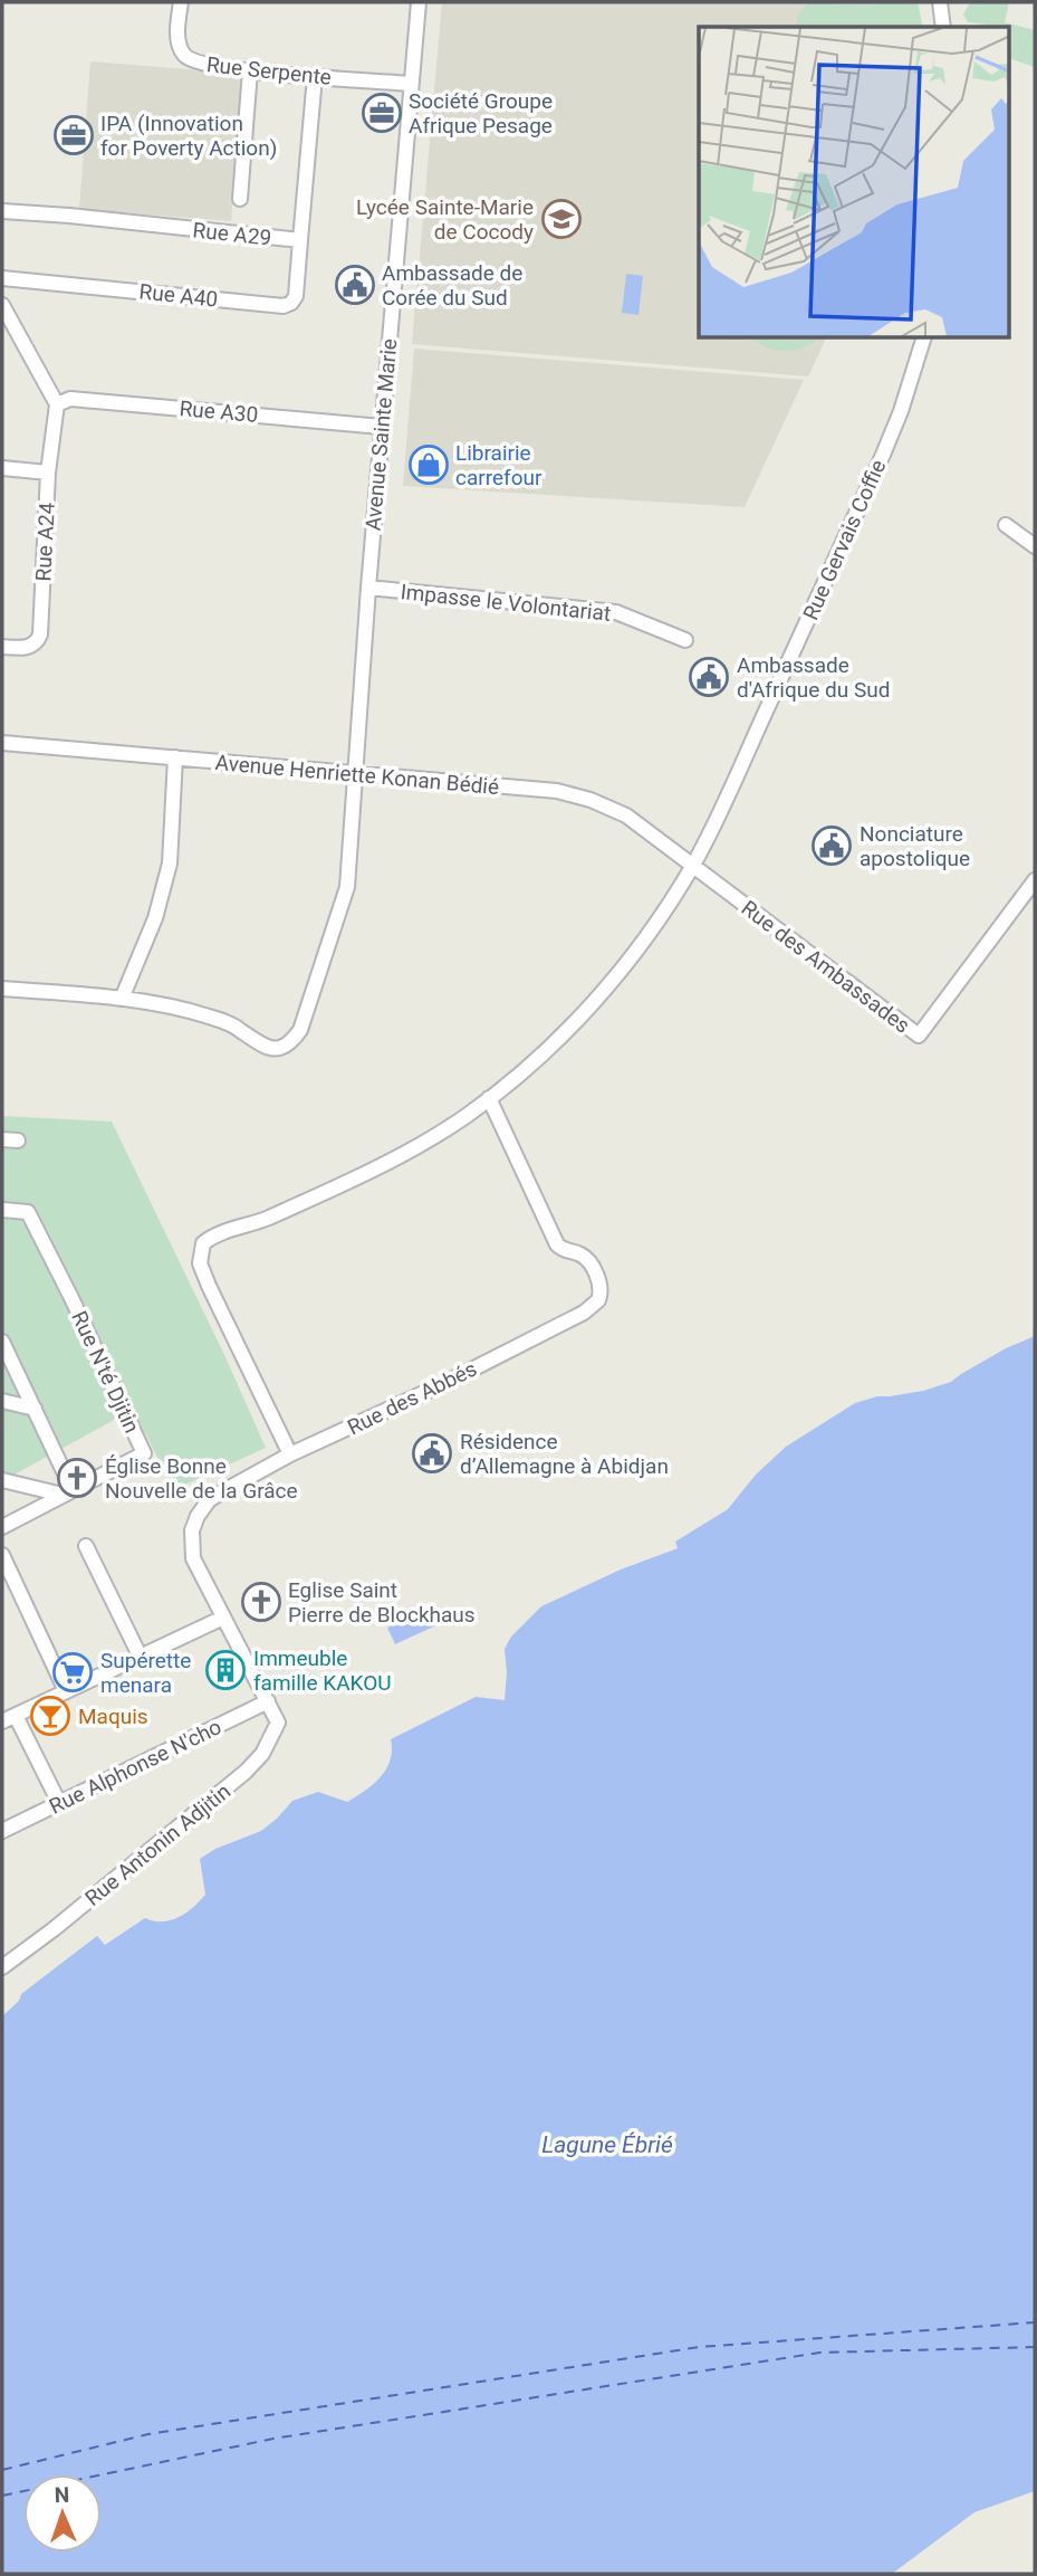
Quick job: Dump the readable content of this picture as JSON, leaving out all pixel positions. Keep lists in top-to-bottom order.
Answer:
{
  "streets": {
    "street": [
      "Rue Serpente",
      "Rue A29",
      "Rue A40",
      "Rue A30",
      "Avenue Sainte Marie",
      "Rue Gervais Coffie",
      "Rue A24",
      "Impasse le Volontariat",
      "Avenue Henriette Konan Bédié",
      "Rue des Ambassades",
      "Rue N'té Djitin",
      "Rue des Abbés",
      "Rue Alphonse N'cho",
      "Rue Antonin Adjitin"
    ]
  },
  "crossings": [
    ["Rue Serpente", "Rue A29"],
    ["Rue Serpente", "Avenue Sainte Marie"],
    ["Rue A29", "Rue A40"],
    ["Rue A30", "Avenue Sainte Marie"],
    ["Rue A30", "Rue A24"],
    ["Avenue Sainte Marie", "Impasse le Volontariat"],
    ["Avenue Sainte Marie", "Avenue Henriette Konan Bédié"],
    ["Rue Gervais Coffie", "Avenue Henriette Konan Bédié"],
    ["Rue Gervais Coffie", "Rue des Ambassades"],
    ["Rue Gervais Coffie", "Rue des Abbés"],
    ["Avenue Henriette Konan Bédié", "Rue des Ambassades"],
    ["Rue des Abbés", "Rue Alphonse N'cho"],
    ["Rue des Abbés", "Rue Antonin Adjitin"],
    ["Rue Alphonse N'cho", "Rue Antonin Adjitin"]
  ],
  "water": ["Lagune Ébrié"],
  "places": {
    "office": ["Société Groupe Afrique Pesage", "IPA (Innovation for Poverty Action)"],
    "school or university": ["Lycée Sainte-Marie de Cocody"],
    "public building": [
      "Ambassade de Corée du Sud",
      "Ambassade d'Afrique du Sud",
      "Nonciature apostolique",
      "Résidence d’Allemagne à Abidjan"
    ],
    "shop": ["Librairie carrefour"],
    "church": ["Église Bonne Nouvelle de la Grâce", "Eglise Saint Pierre de Blockhaus"],
    "building": ["Immeuble famille KAKOU"],
    "supermarket": ["Supérette menara"],
    "bar": ["Maquis"]
  },
  "north": "top"
}
